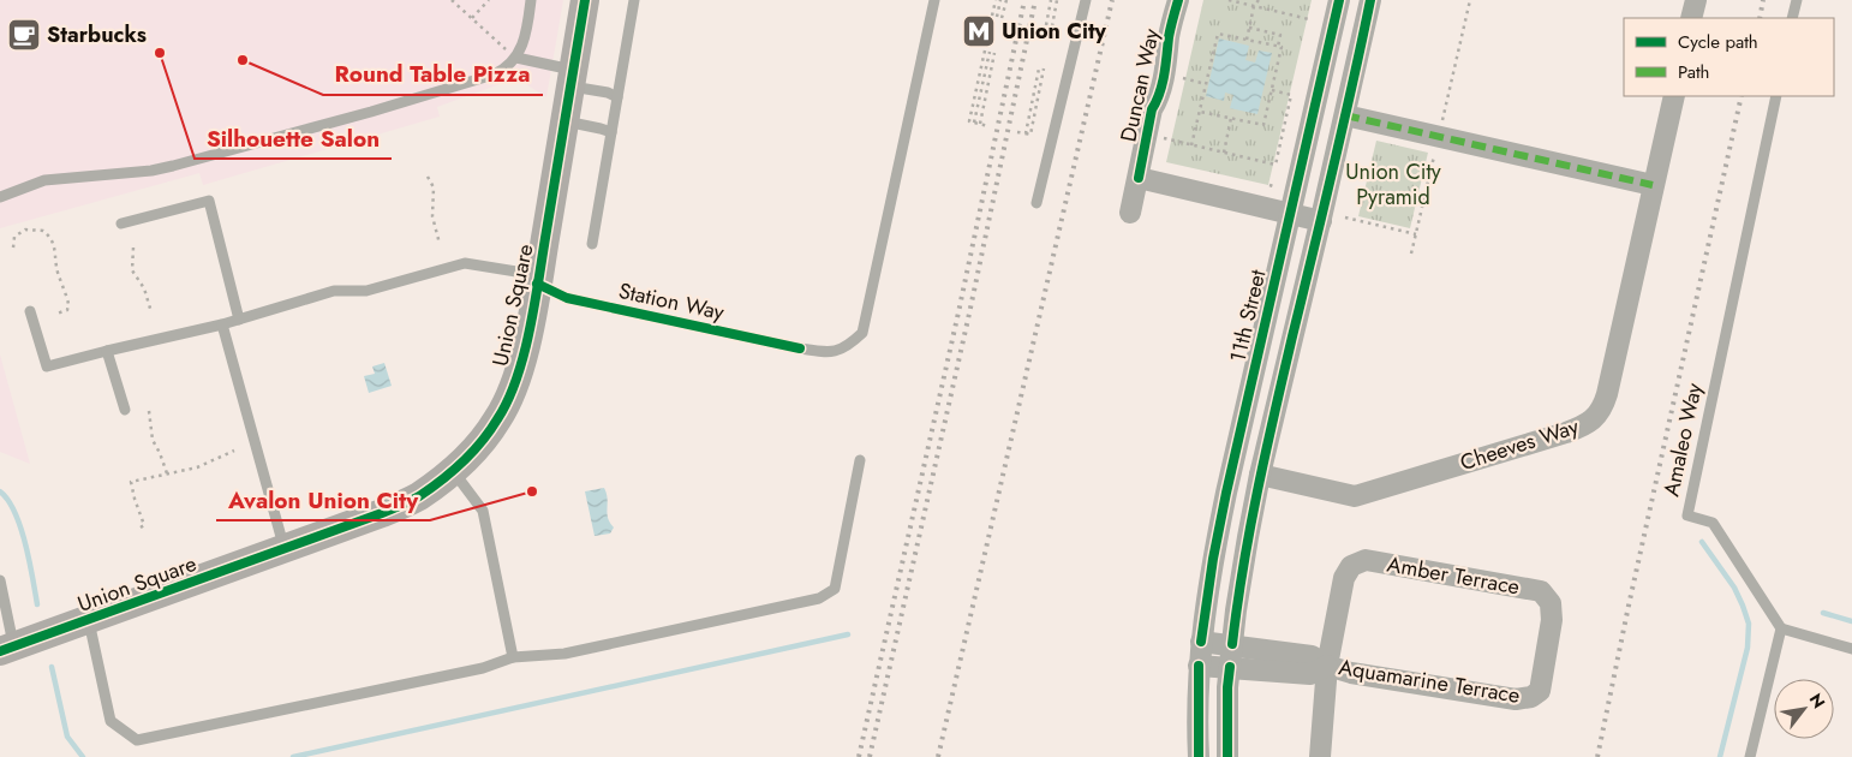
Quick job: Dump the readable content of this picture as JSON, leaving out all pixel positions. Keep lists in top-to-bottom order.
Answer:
{
  "streets": {
    "street": [
      "Duncan Way",
      "Union Square",
      "11th Street",
      "Cheeves Way",
      "Amber Terrace",
      "Aquamarine Terrace"
    ],
    "lane": ["Station Way", "Amaleo Way"]
  },
  "crossings": [
    ["Station Way", "Union Square"],
    ["11th Street", "Aquamarine Terrace"],
    ["Amber Terrace", "Aquamarine Terrace"]
  ],
  "parks": ["Union City Pyramid"],
  "places": {
    "metro station": ["Union City"],
    "cafe": ["Starbucks"],
    "other": ["Silhouette Salon", "Round Table Pizza", "Avalon Union City"]
  },
  "legend": ["Cycle path", "Path"],
  "north": "top right"
}
